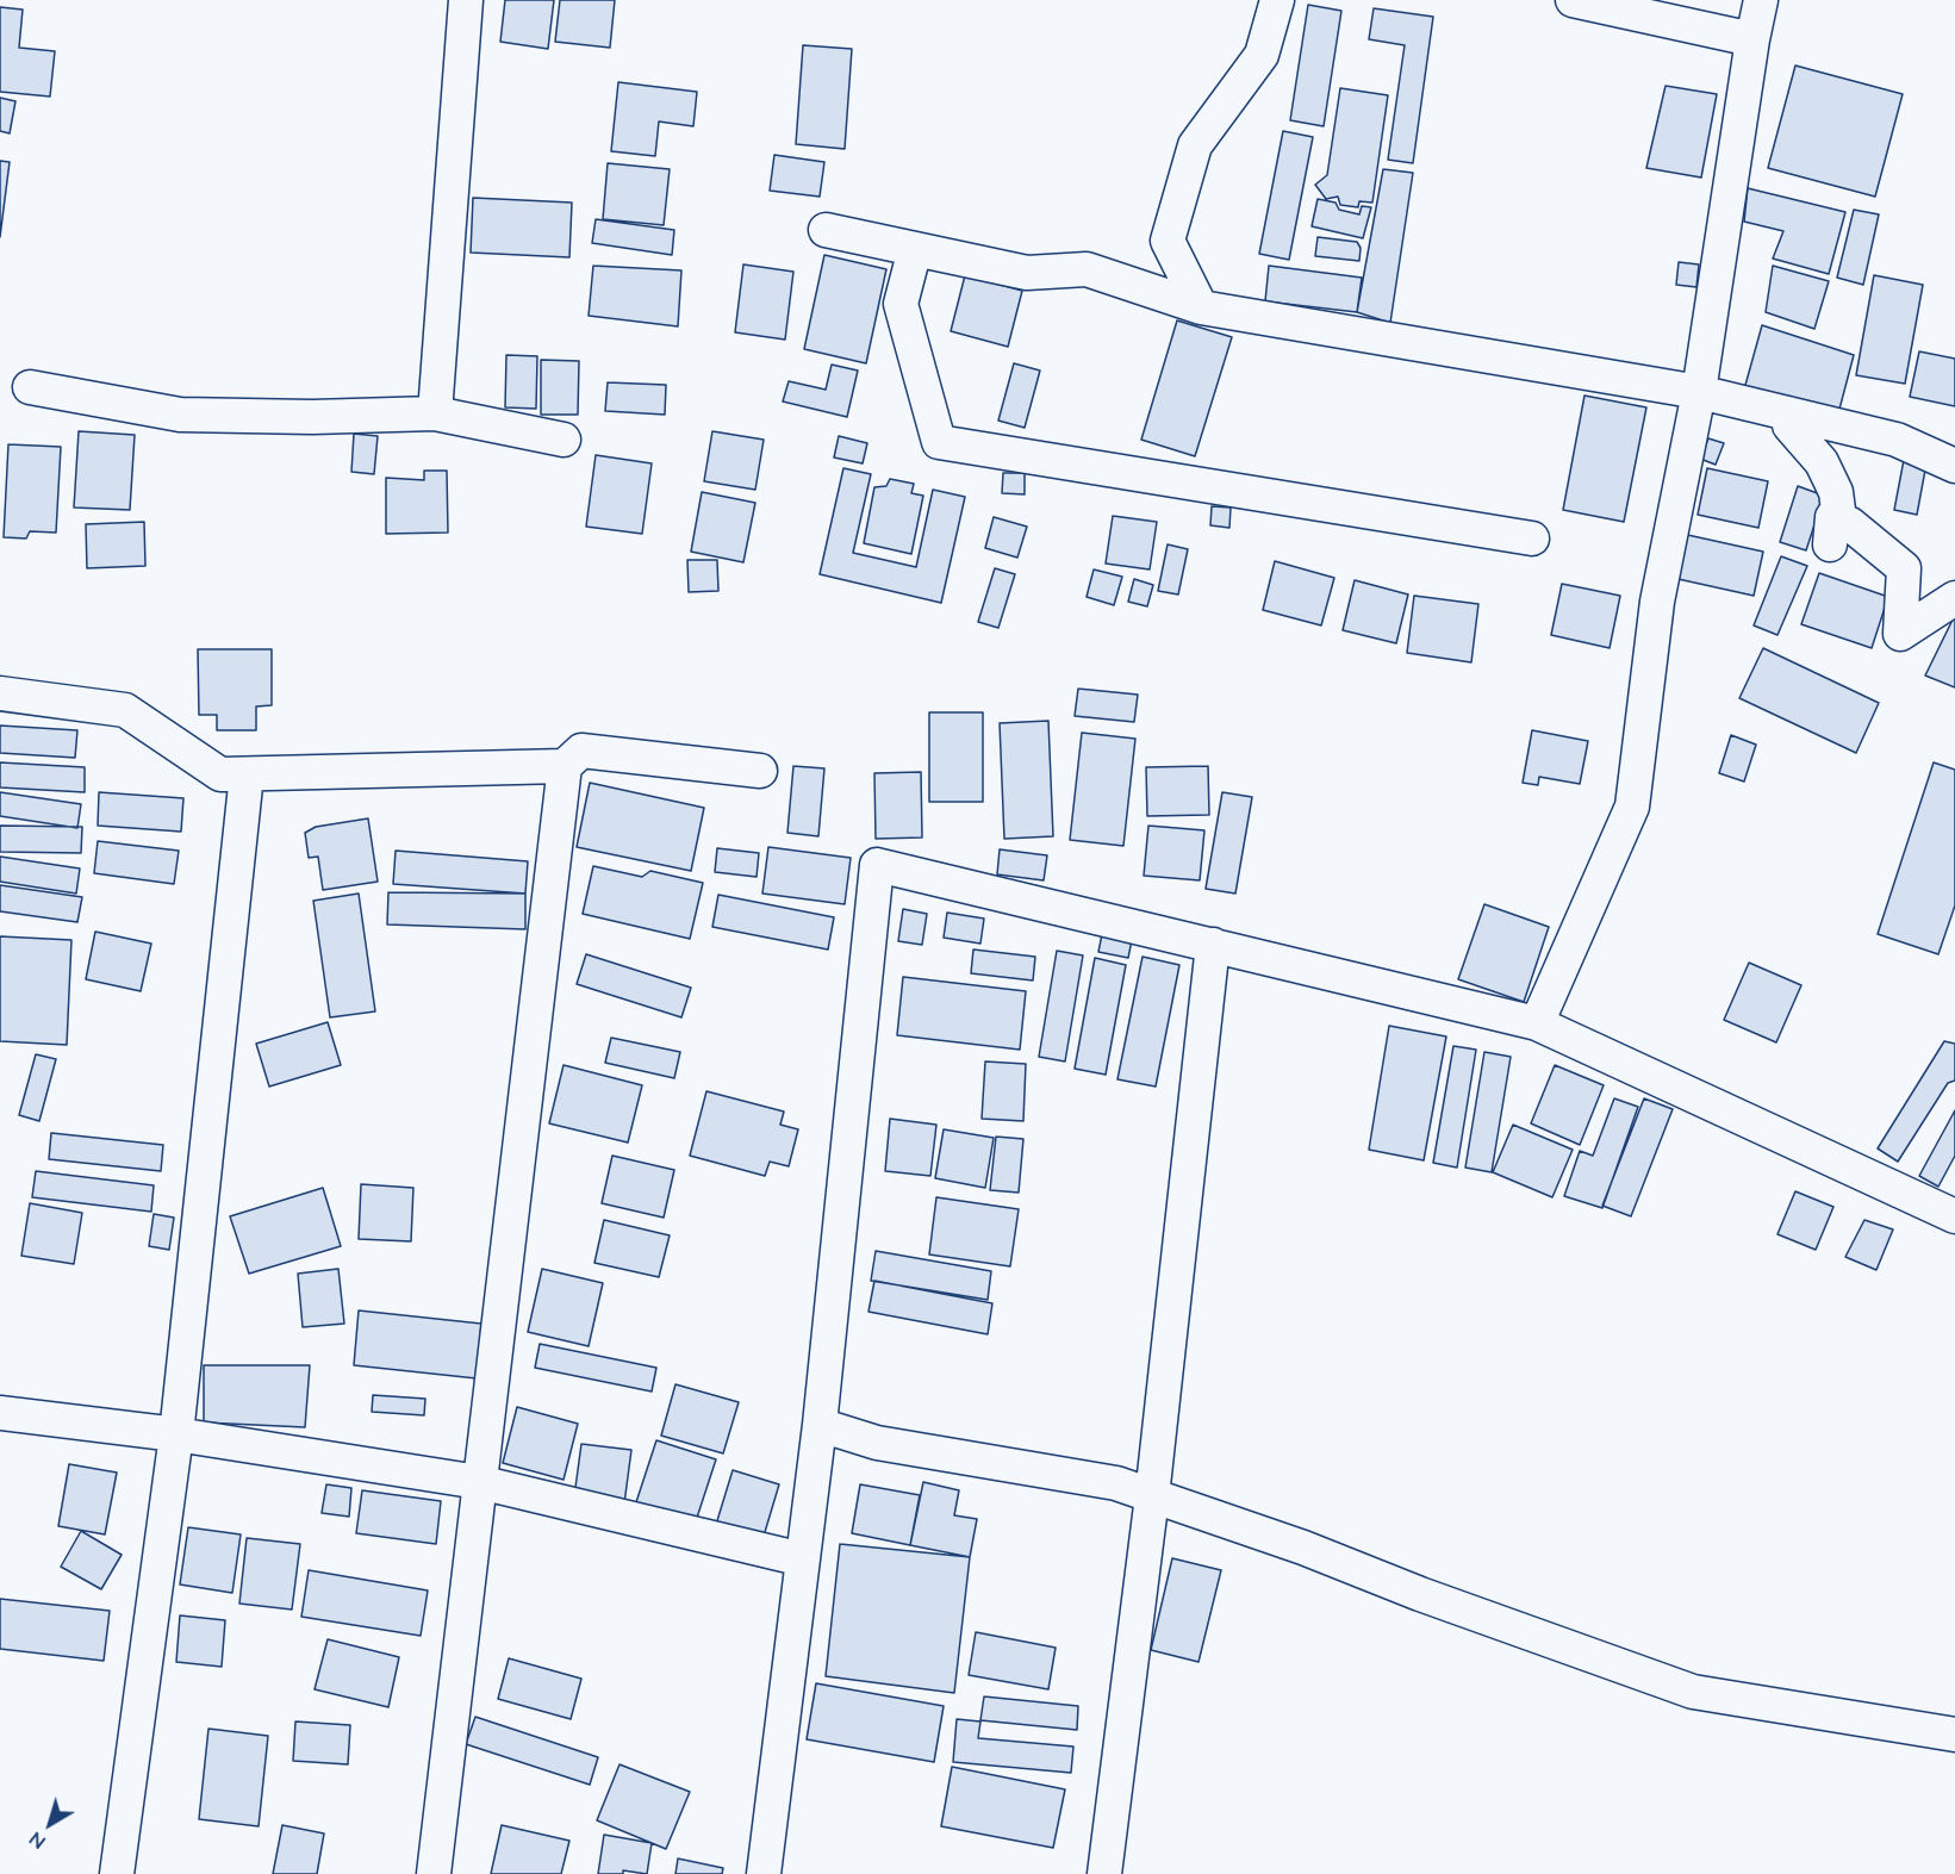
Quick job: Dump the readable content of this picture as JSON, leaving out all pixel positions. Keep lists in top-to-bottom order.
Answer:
{
  "north": "bottom left"
}
